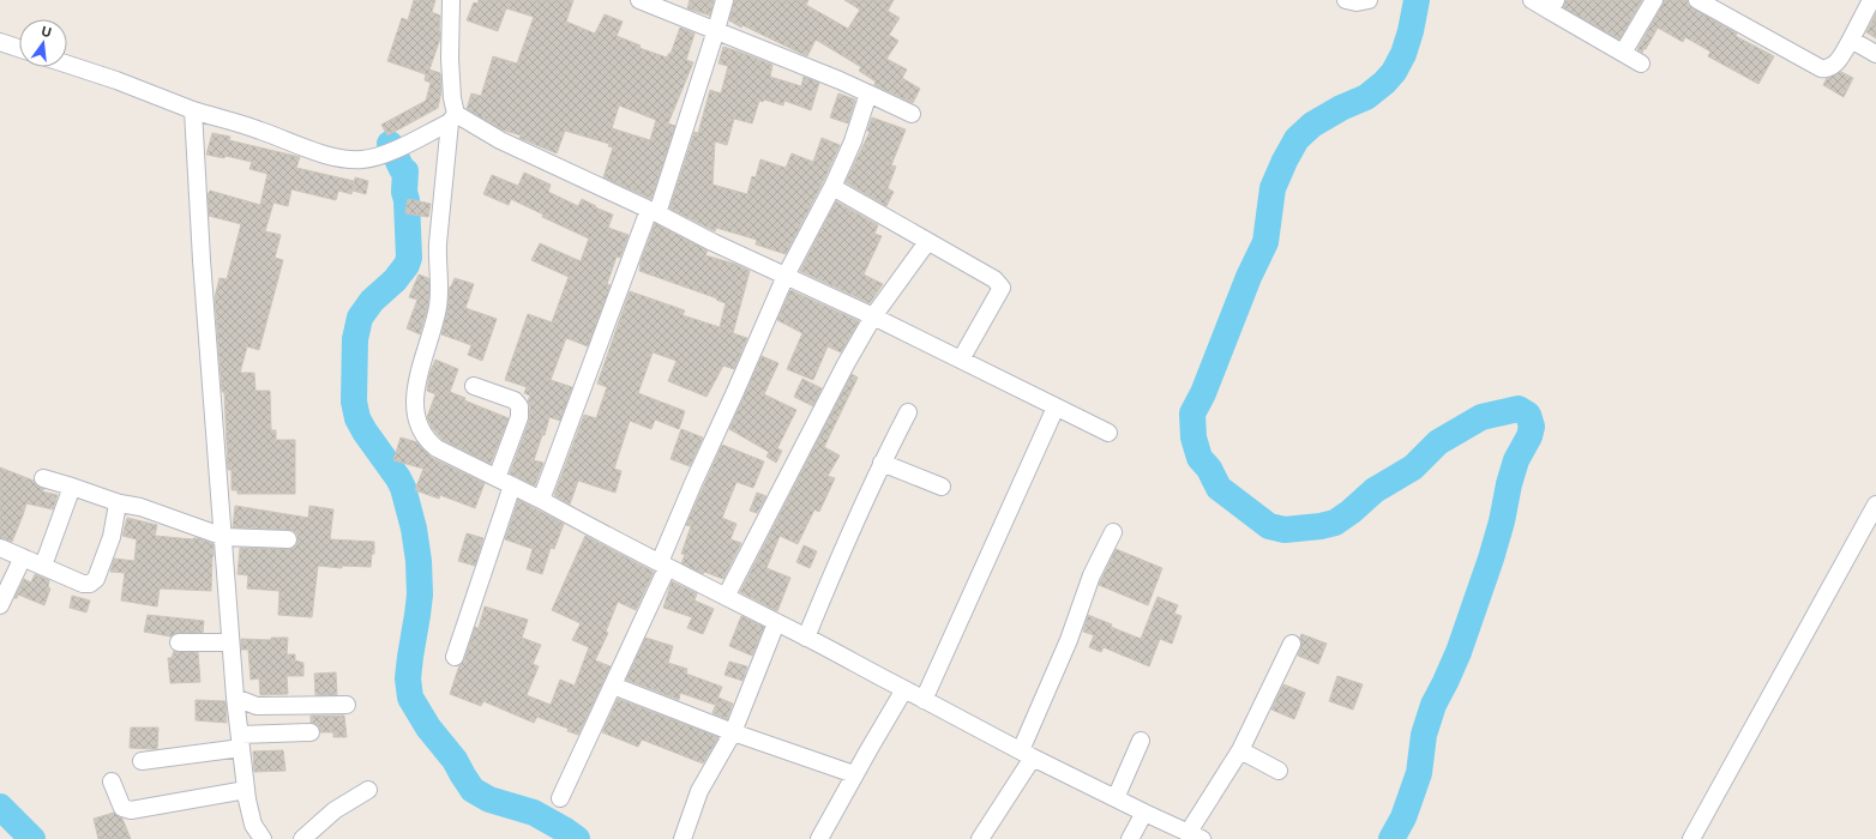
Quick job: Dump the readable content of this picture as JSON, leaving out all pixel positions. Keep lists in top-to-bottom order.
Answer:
{
  "north": "top"
}
